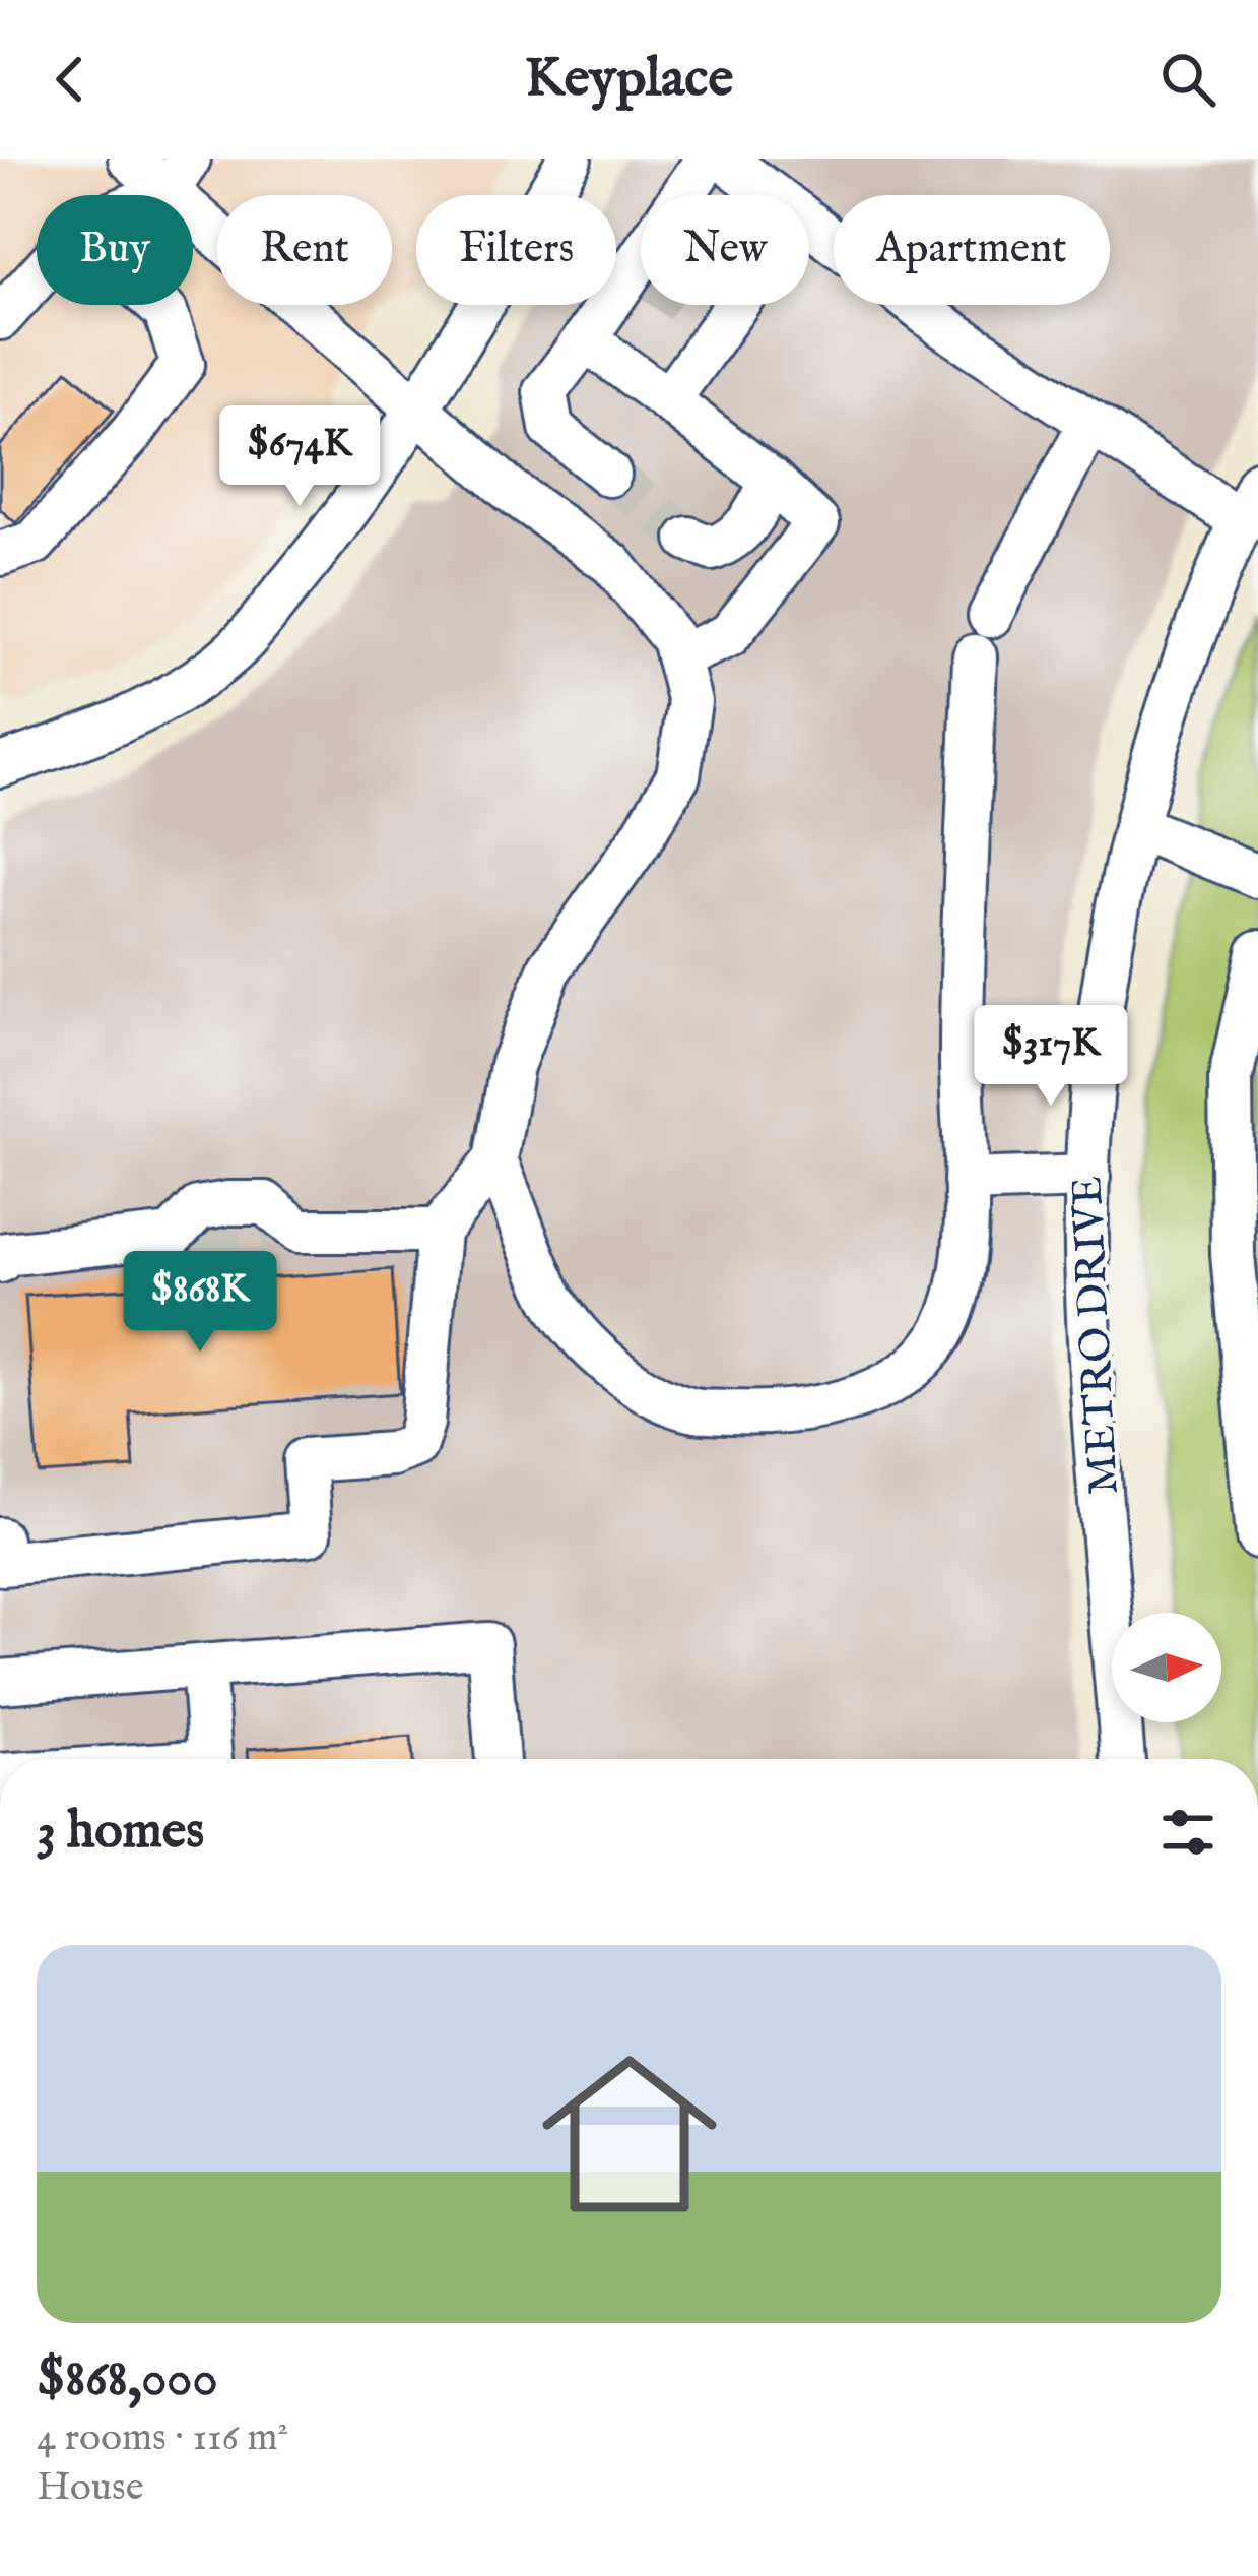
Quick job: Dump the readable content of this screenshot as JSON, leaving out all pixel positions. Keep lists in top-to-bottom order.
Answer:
{
  "streets": {
    "street": ["METRO DRIVE"]
  },
  "north": "right",
  "page": {
    "header": "Keyplace",
    "chip": [
      "Buy",
      "Rent",
      "Filters",
      "New",
      "Apartment"
    ],
    "price": ["$674K", "$317K", "$868K"],
    "heading": "3 homes",
    "list": [
      {
        "name": "$868,000",
        "note": "4 rooms · 116 m² · House"
      }
    ]
  }
}
